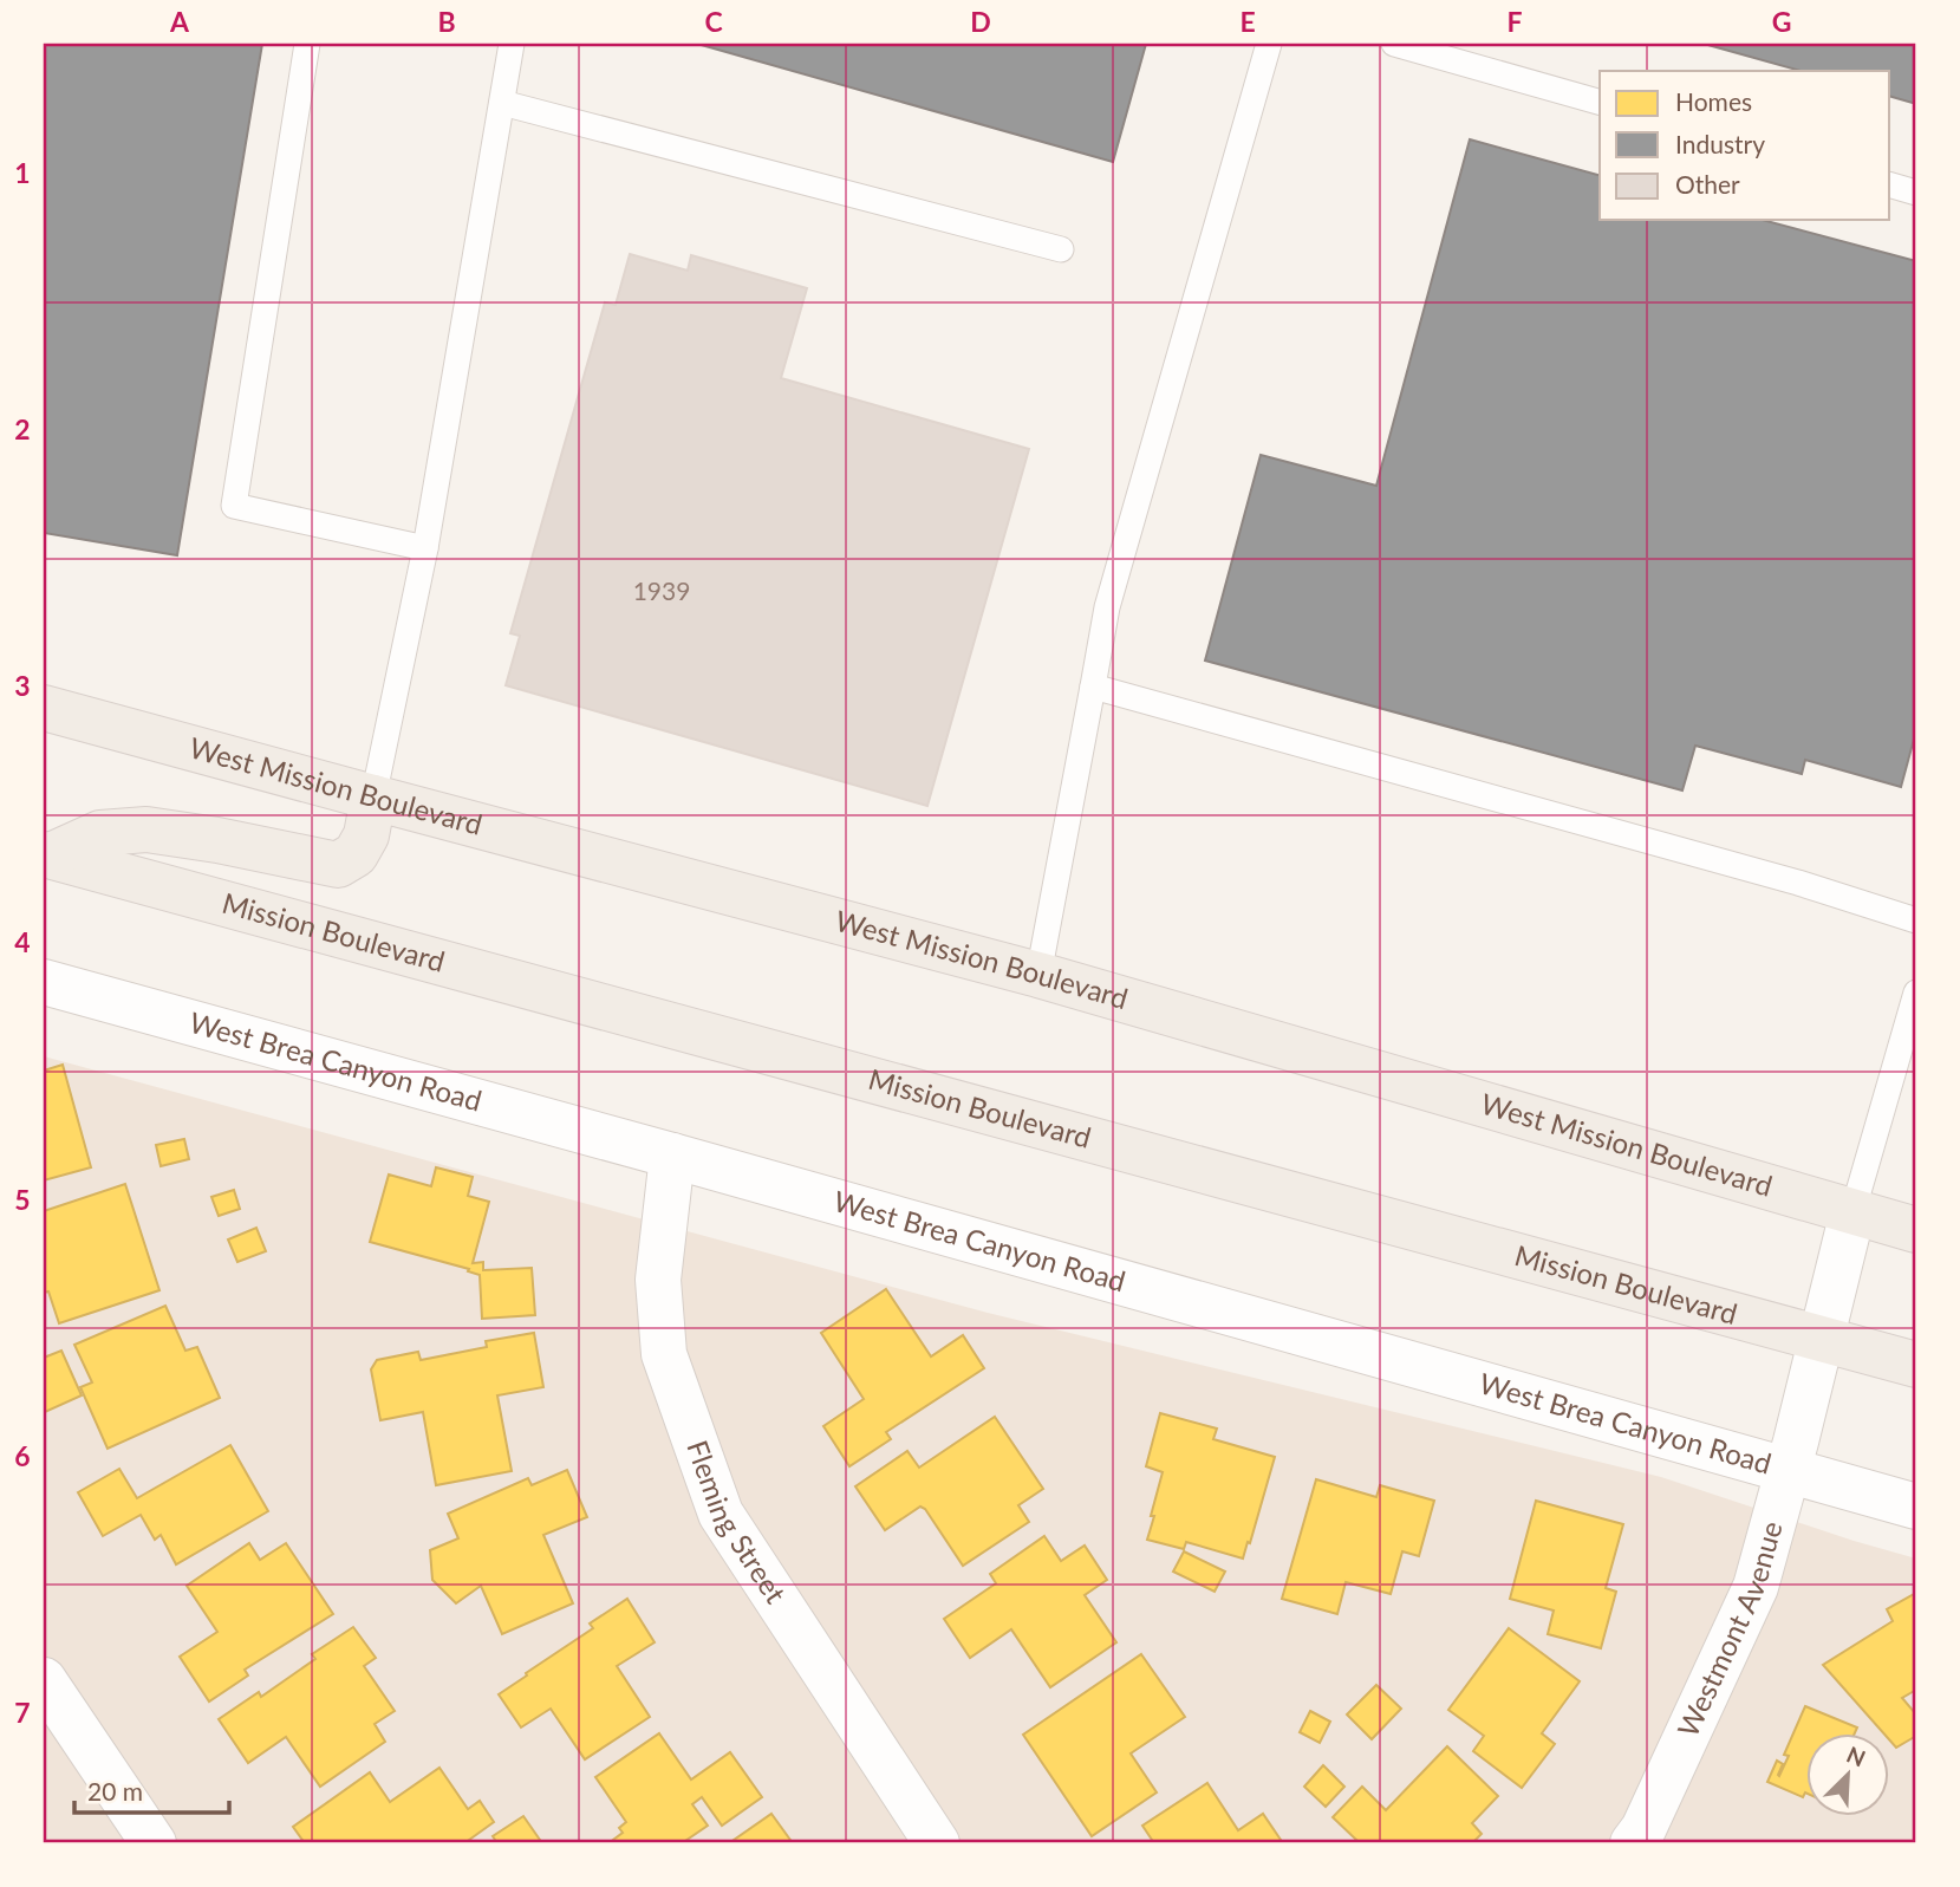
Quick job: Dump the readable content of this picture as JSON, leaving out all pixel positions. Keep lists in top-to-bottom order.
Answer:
{
  "streets": {
    "main road": ["West Mission Boulevard", "Mission Boulevard"],
    "street": ["West Brea Canyon Road", "Fleming Street", "Westmont Avenue"]
  },
  "crossings": [
    ["West Mission Boulevard", "Westmont Avenue"],
    ["Mission Boulevard", "Westmont Avenue"],
    ["West Brea Canyon Road", "Fleming Street"],
    ["West Brea Canyon Road", "Westmont Avenue"]
  ],
  "house_numbers": ["1939"],
  "legend": ["Homes", "Industry", "Other"],
  "scale_bar": "20 m",
  "north": "top right",
  "grid": {
    "columns": [
      "A",
      "B",
      "C",
      "D",
      "E",
      "F",
      "G"
    ],
    "rows": [
      "1",
      "2",
      "3",
      "4",
      "5",
      "6",
      "7"
    ]
  }
}
